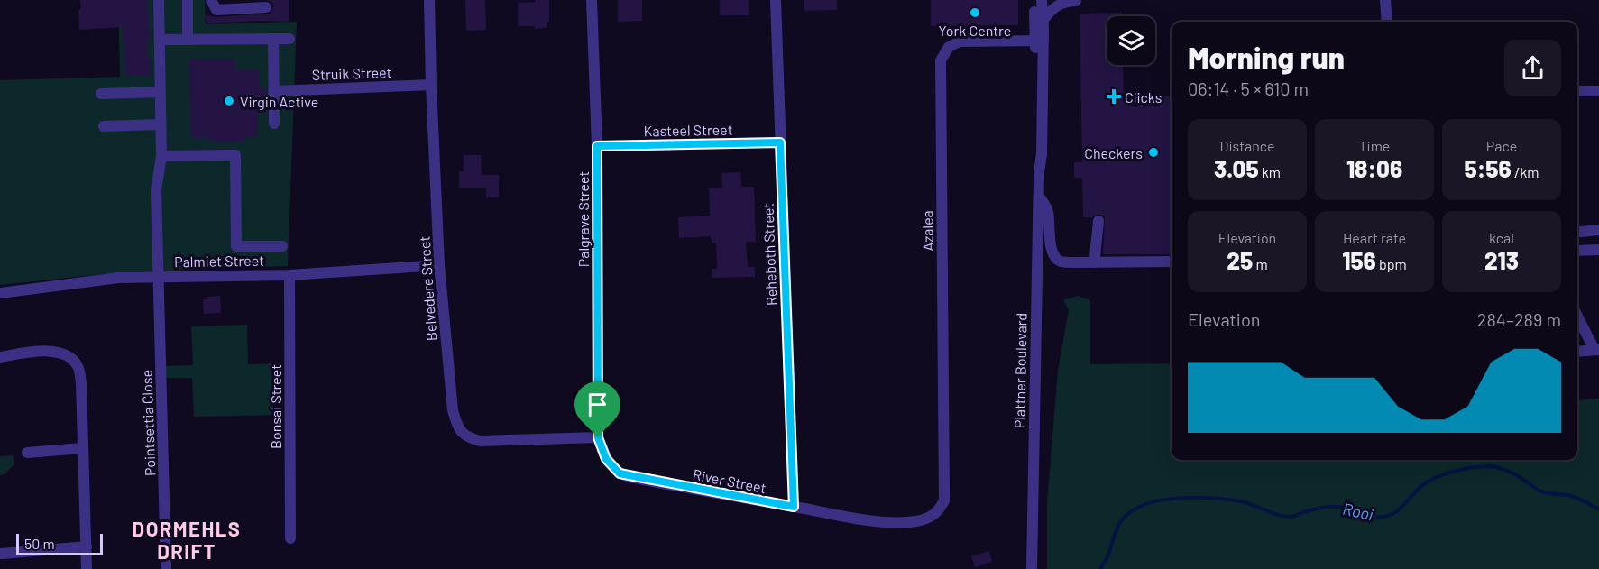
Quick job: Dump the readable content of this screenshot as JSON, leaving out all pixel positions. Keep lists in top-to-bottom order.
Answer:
{
  "streets": {
    "street": [
      "Struik Street",
      "Kasteel Street",
      "Palgrave Street",
      "Azalea",
      "Reheboth Street",
      "Palmiet Street",
      "Belvedere Street",
      "Plattner Boulevard",
      "Bonsai Street",
      "Pointsettia Close",
      "River Street"
    ]
  },
  "crossings": [
    ["Struik Street", "Belvedere Street"],
    ["Kasteel Street", "Palgrave Street"],
    ["Kasteel Street", "Reheboth Street"],
    ["Palgrave Street", "Belvedere Street"],
    ["Palgrave Street", "River Street"],
    ["Azalea", "Plattner Boulevard"],
    ["Azalea", "River Street"],
    ["Reheboth Street", "River Street"],
    ["Palmiet Street", "Belvedere Street"],
    ["Palmiet Street", "Bonsai Street"],
    ["Palmiet Street", "Pointsettia Close"],
    ["Belvedere Street", "River Street"]
  ],
  "districts": ["DORMEHLS DRIFT"],
  "water": ["Rooi"],
  "places": {
    "other": ["York Centre", "Virgin Active", "Checkers"],
    "health": ["Clicks"]
  },
  "scale_bar": "50 m",
  "page": {
    "heading": ["Morning run", "06:14 · 5 × 610 m"],
    "stats": [
      ["Distance", "3.05 km"],
      ["Time", "18:06"],
      ["Pace", "5:56 /km"],
      ["Elevation", "25 m"],
      ["Heart rate", "156 bpm"],
      ["kcal", "213"]
    ],
    "chart": ["Elevation", "284–289 m"],
    "scale": "50 m"
  }
}
